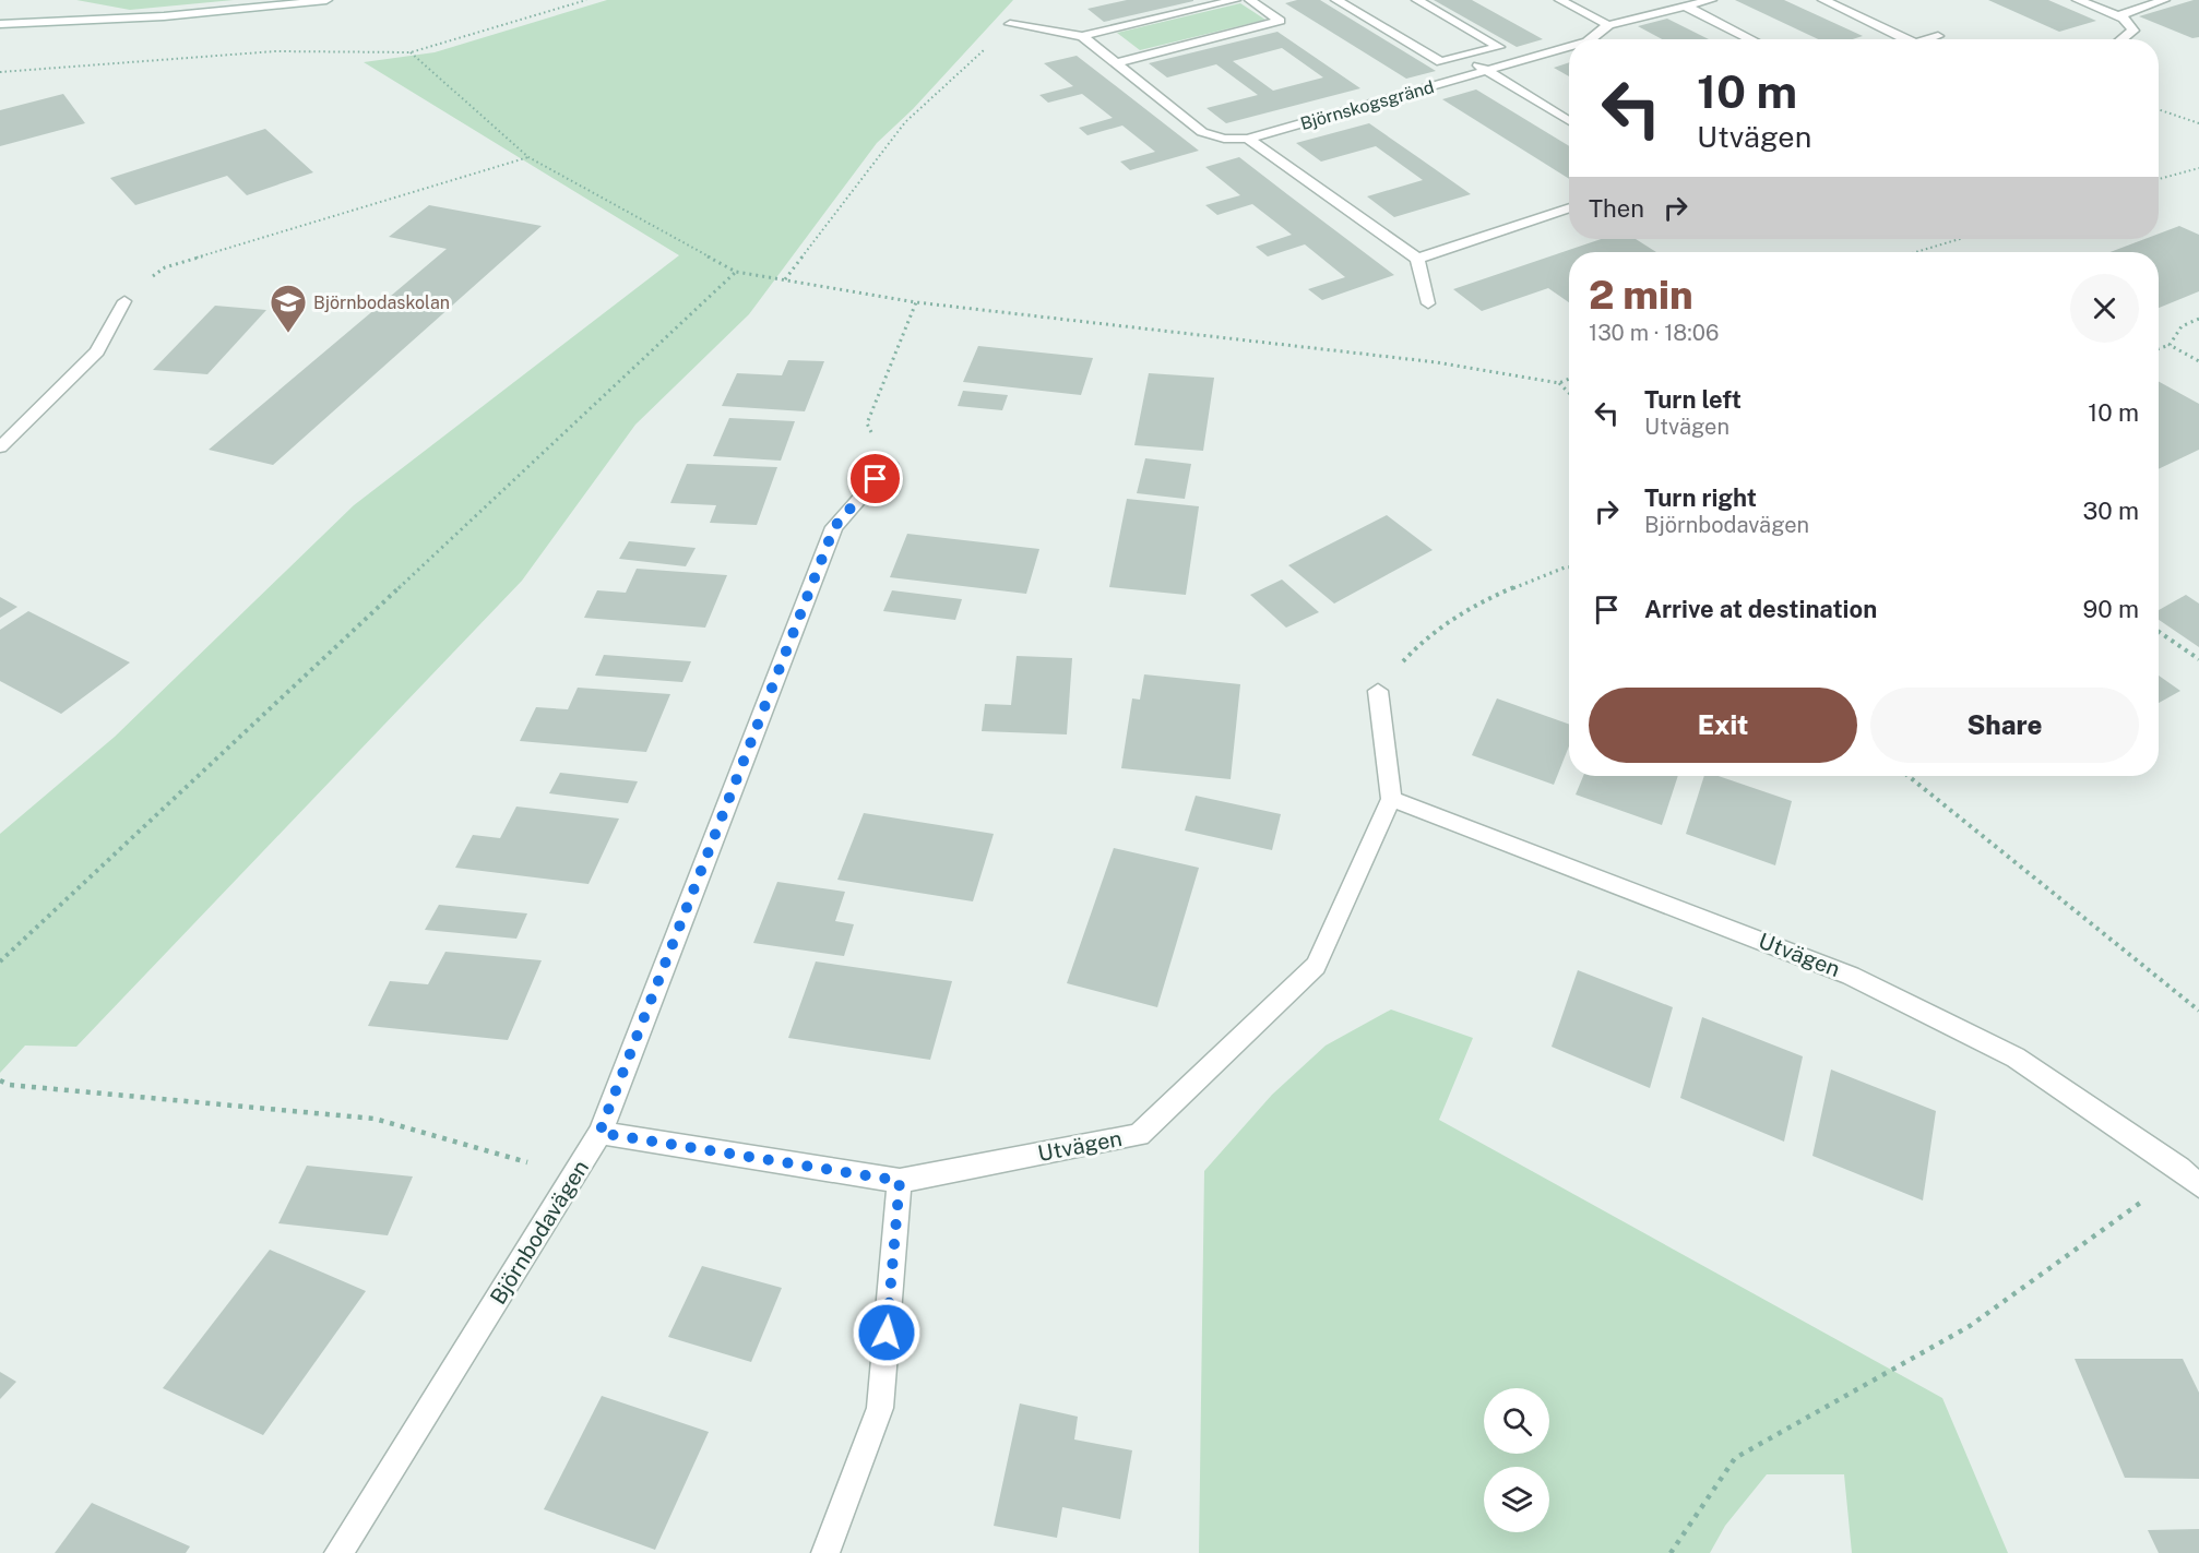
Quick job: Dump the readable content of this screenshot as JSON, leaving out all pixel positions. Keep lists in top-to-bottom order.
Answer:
{
  "streets": {
    "street": ["Björnskogsgränd", "Utvägen", "Björnbodavägen"]
  },
  "crossings": [
    ["Utvägen", "Björnbodavägen"]
  ],
  "places": {
    "school or university": ["Björnbodaskolan"]
  },
  "page": {
    "turn": ["10 m", "Utvägen"],
    "then": "Then",
    "heading": ["2 min", "130 m · 18:06"],
    "list": [
      {
        "name": "Turn left",
        "note": "Utvägen",
        "value": "10 m"
      },
      {
        "name": "Turn right",
        "note": "Björnbodavägen",
        "value": "30 m"
      },
      {
        "name": "Arrive at destination",
        "value": "90 m"
      }
    ],
    "buttons": ["Exit", "Share"]
  }
}
